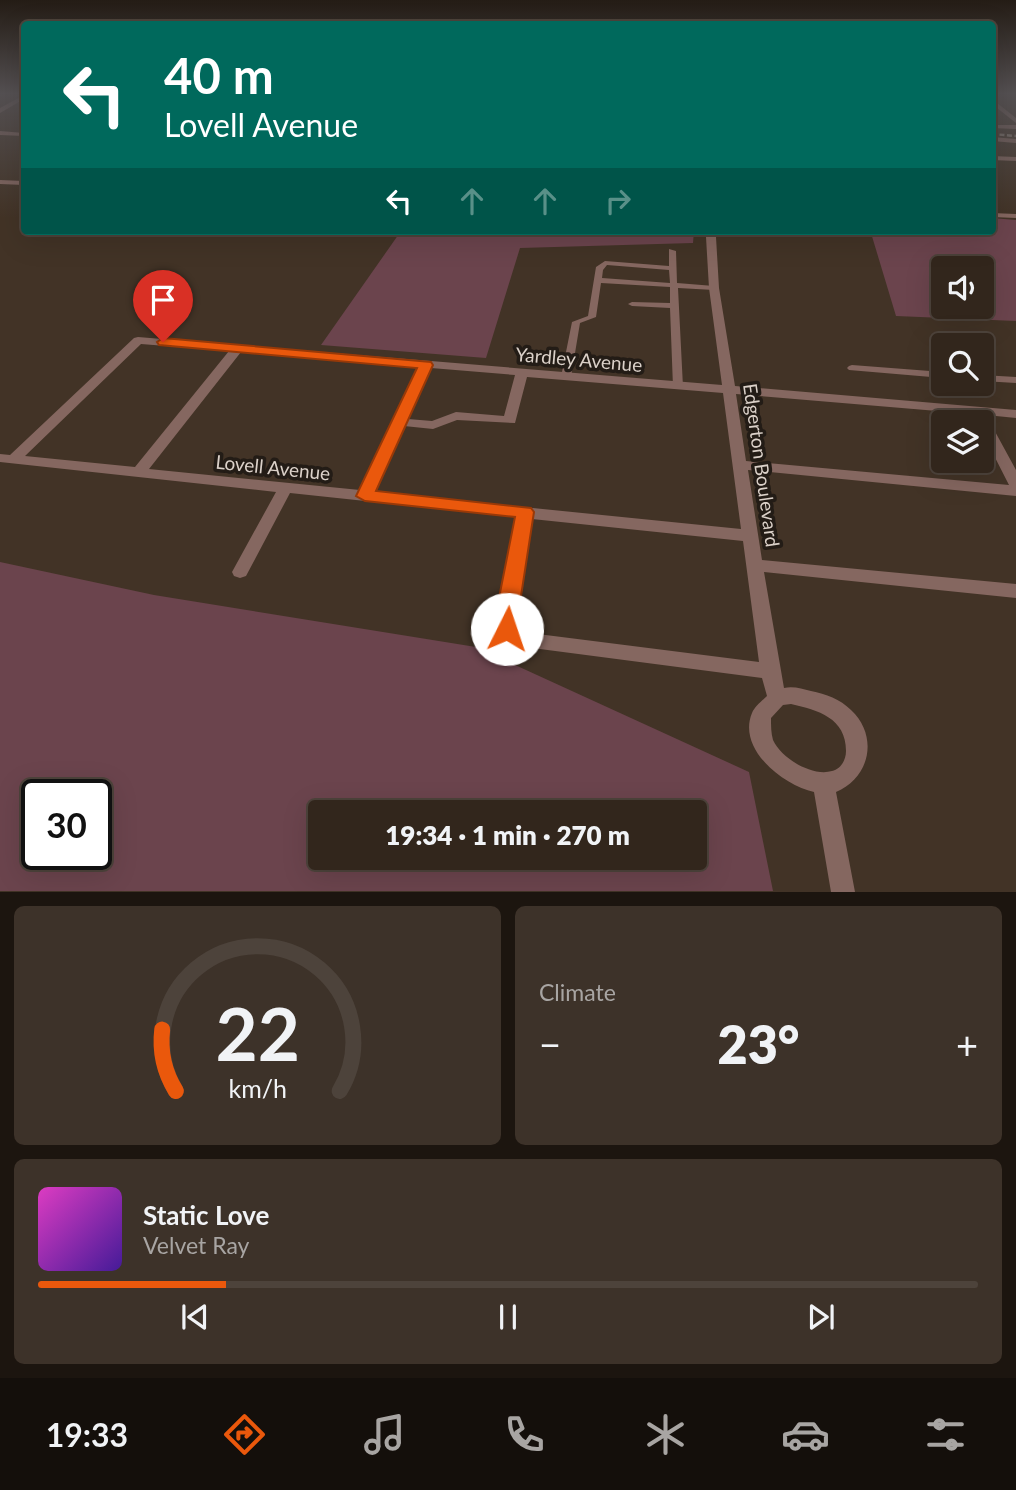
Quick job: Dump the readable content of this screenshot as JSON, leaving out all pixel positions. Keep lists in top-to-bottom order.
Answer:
{
  "streets": {
    "street": ["Yardley Avenue", "Edgerton Boulevard", "Lovell Avenue"]
  },
  "crossings": [
    ["Yardley Avenue", "Edgerton Boulevard"],
    ["Yardley Avenue", "Lovell Avenue"],
    ["Edgerton Boulevard", "Lovell Avenue"]
  ],
  "page": {
    "turn": ["40 m", "Lovell Avenue"],
    "limit": "30",
    "trip": "19:34 · 1 min · 270 m",
    "tile": "Climate",
    "heat": ["−", "23°", "+"],
    "song": ["Static Love", "Velvet Ray"],
    "tabs": "19:33",
    "gauge": ["22", "km/h"]
  }
}
